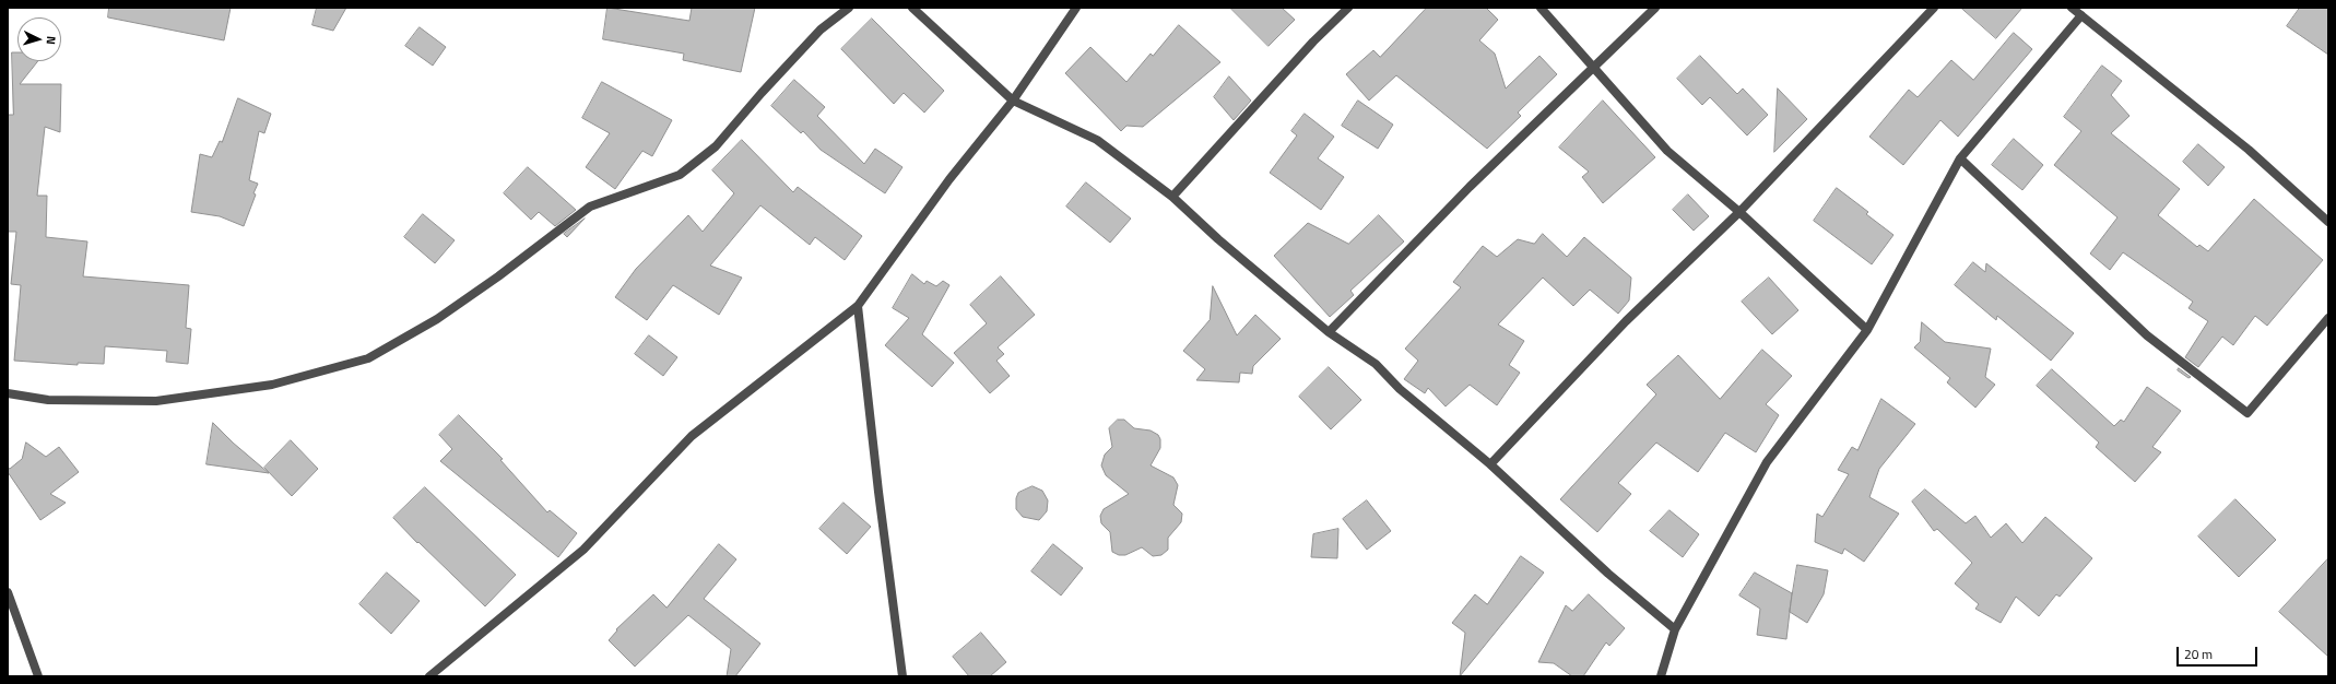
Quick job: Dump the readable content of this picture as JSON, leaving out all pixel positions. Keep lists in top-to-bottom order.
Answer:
{
  "scale_bar": "20 m",
  "north": "right"
}
